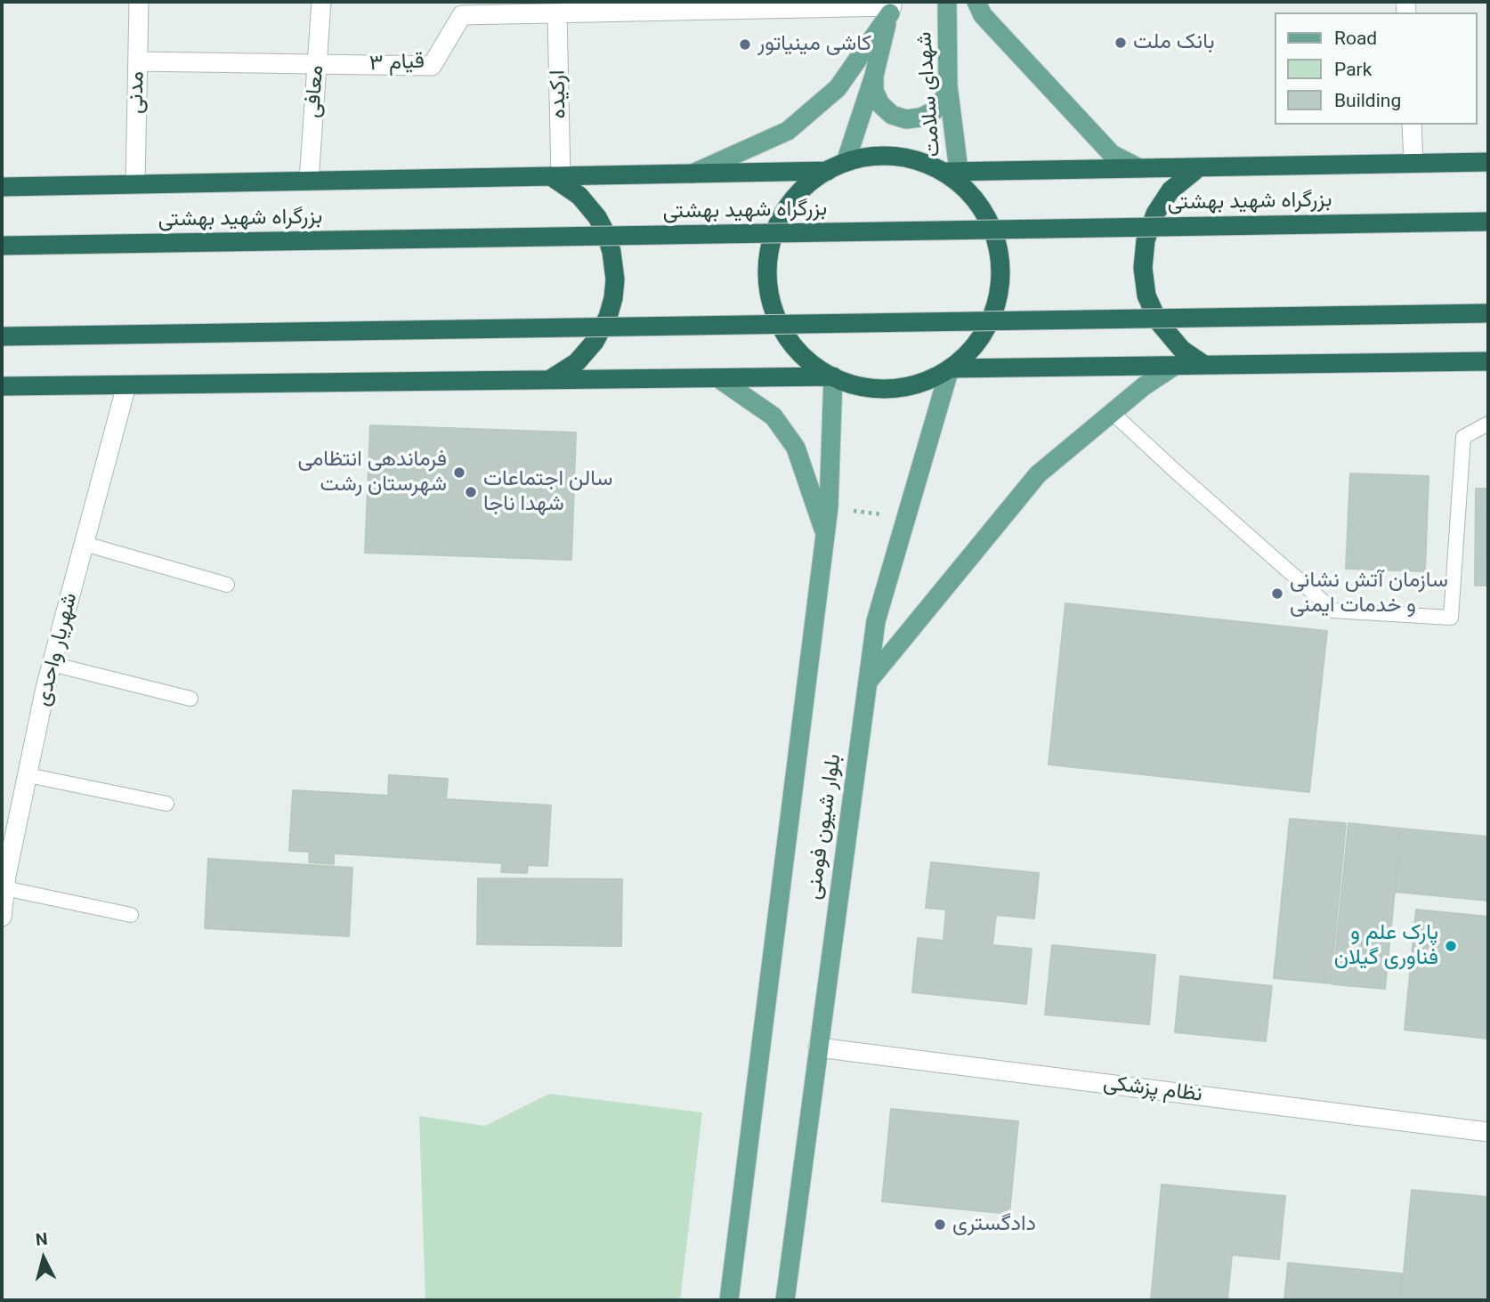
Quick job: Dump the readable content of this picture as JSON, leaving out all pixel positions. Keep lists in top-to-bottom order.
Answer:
{
  "streets": {
    "highway": ["بزرگراه شهید بهشتی"],
    "main road": ["شهدای سلامت", "بلوار شیون فومنی"],
    "street": [
      "قیام ۳",
      "معافی",
      "مدنی",
      "ارکیده",
      "شهریار واحدی",
      "نظام پزشکی"
    ]
  },
  "crossings": [
    ["قیام ۳", "معافی"],
    ["قیام ۳", "مدنی"],
    ["قیام ۳", "ارکیده"],
    ["قیام ۳", "شهدای سلامت"],
    ["بلوار شیون فومنی", "نظام پزشکی"]
  ],
  "places": [
    "بانک ملت",
    "کاشی مینیاتور",
    "فرماندهی انتظامی شهرستان رشت",
    "سالن اجتماعات شهدا ناجا",
    "سازمان آتش نشانی و خدمات ایمنی",
    "پارک علم و فناوری گیلان",
    "دادگستری"
  ],
  "legend": ["Road", "Park", "Building"],
  "north": "top"
}
